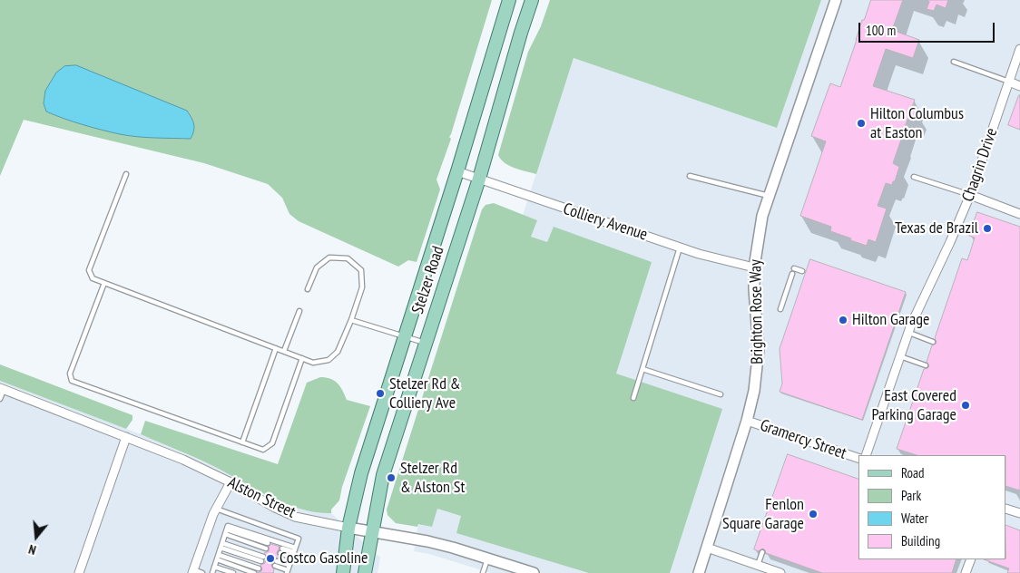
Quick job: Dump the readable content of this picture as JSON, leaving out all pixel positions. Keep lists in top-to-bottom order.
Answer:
{
  "streets": {
    "main road": ["Stelzer Road"],
    "street": [
      "Chagrin Drive",
      "Colliery Avenue",
      "Brighton Rose Way",
      "Gramercy Street",
      "Alston Street"
    ]
  },
  "crossings": [
    ["Colliery Avenue", "Stelzer Road"],
    ["Colliery Avenue", "Brighton Rose Way"],
    ["Stelzer Road", "Alston Street"],
    ["Brighton Rose Way", "Gramercy Street"]
  ],
  "places": [
    "Hilton Columbus at Easton",
    "Texas de Brazil",
    "Hilton Garage",
    "Stelzer Rd & Colliery Ave",
    "East Covered Parking Garage",
    "Stelzer Rd & Alston St",
    "Fenlon Square Garage",
    "Costco Gasoline"
  ],
  "legend": [
    "Road",
    "Park",
    "Water",
    "Building"
  ],
  "scale_bar": "100 m",
  "north": "bottom"
}
